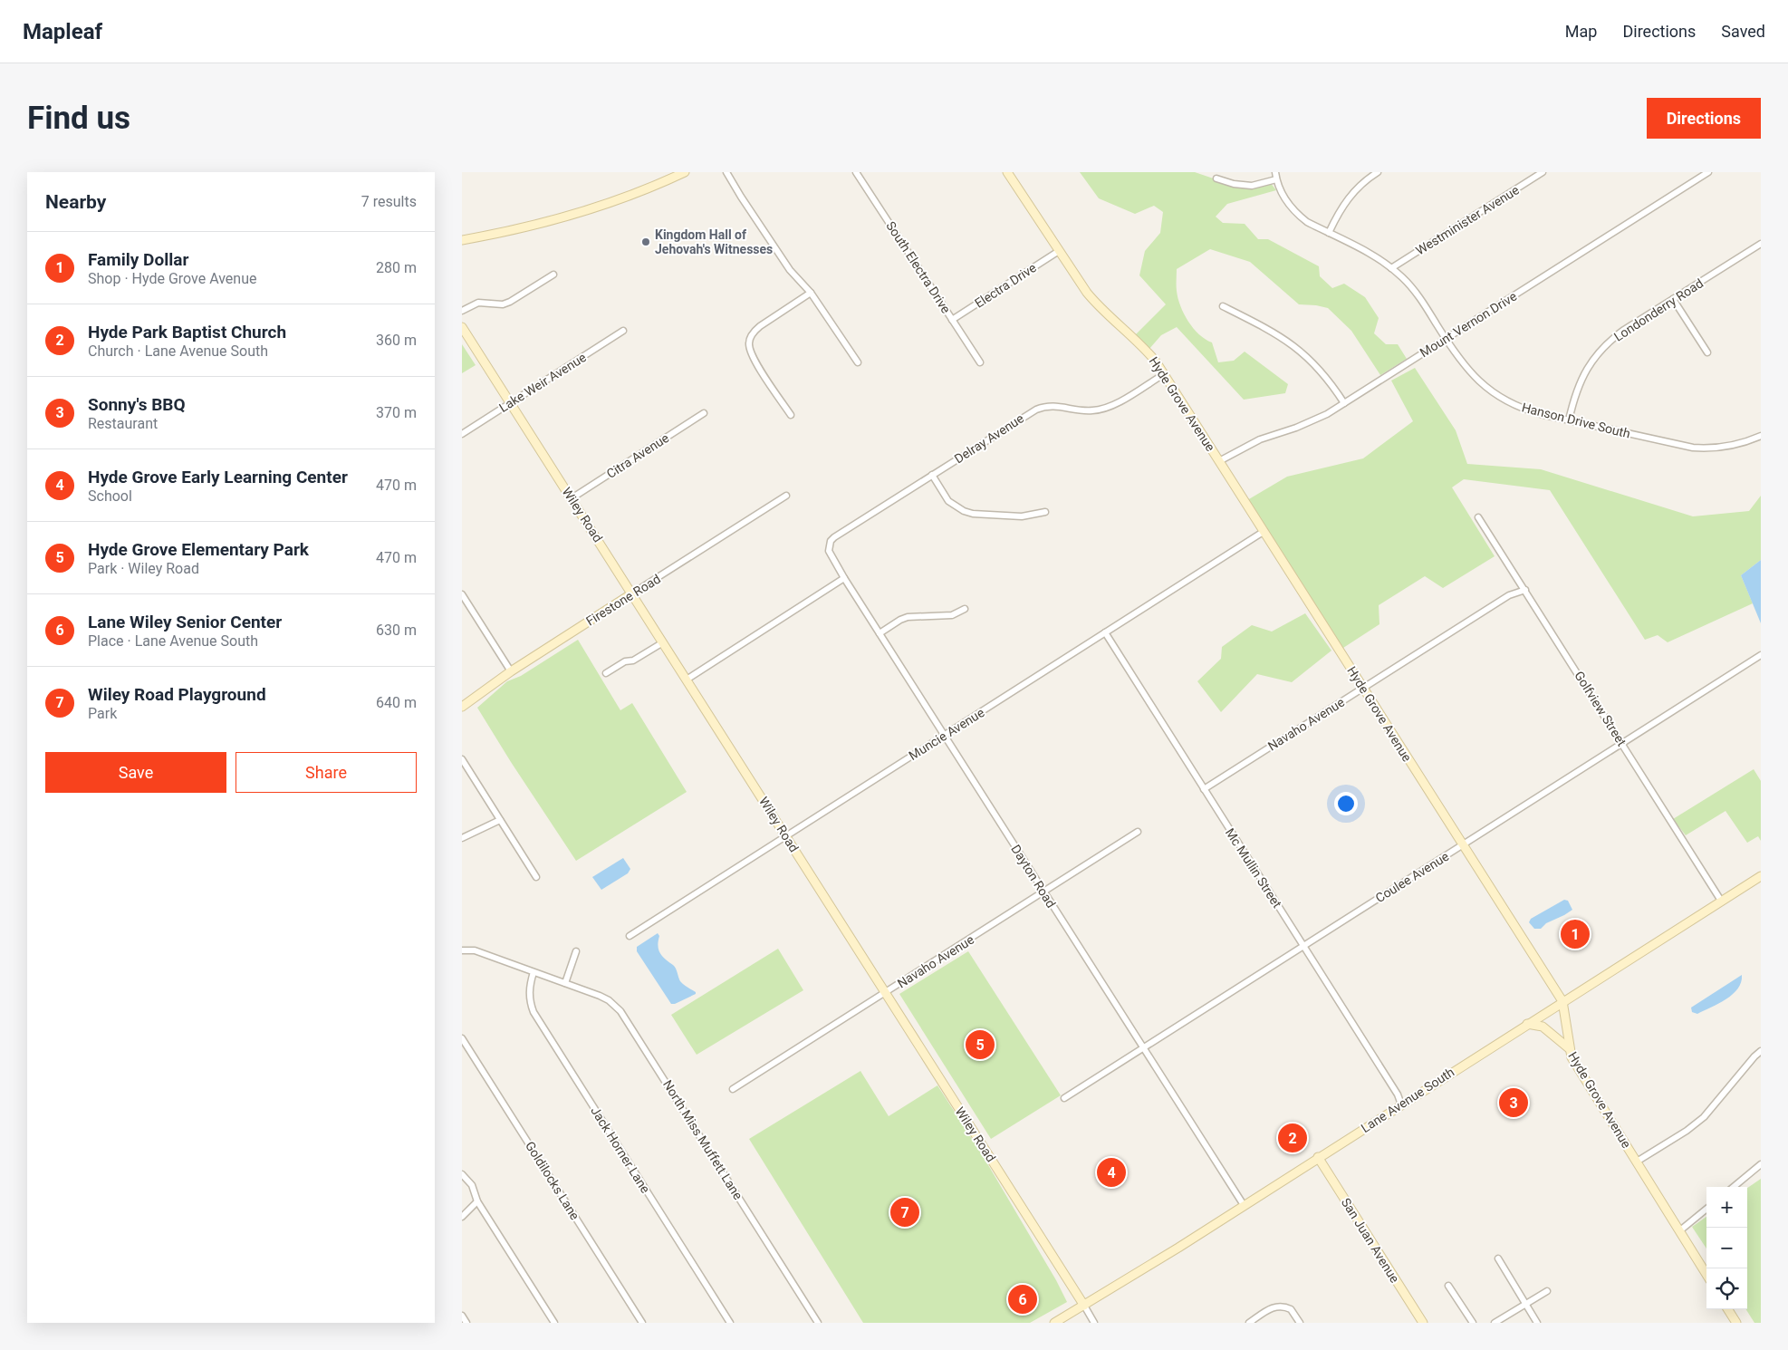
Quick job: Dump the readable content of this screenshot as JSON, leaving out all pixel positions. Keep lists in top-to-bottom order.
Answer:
{
  "streets": {
    "street": [
      "Westminister Avenue",
      "South Electra Drive",
      "Electra Drive",
      "Londonderry Road",
      "Mount Vernon Drive",
      "Lake Weir Avenue",
      "Hyde Grove Avenue",
      "Hanson Drive South",
      "Delray Avenue",
      "Citra Avenue",
      "Wiley Road",
      "Firestone Road",
      "Golfview Street",
      "Navaho Avenue",
      "Muncie Avenue",
      "Mc Mullin Street",
      "Dayton Road",
      "Coulee Avenue",
      "Lane Avenue South",
      "North Miss Muffett Lane",
      "Jack Horner Lane",
      "Goldilocks Lane",
      "San Juan Avenue"
    ]
  },
  "crossings": [
    ["Westminister Avenue", "Hanson Drive South"],
    ["South Electra Drive", "Electra Drive"],
    ["Electra Drive", "Hyde Grove Avenue"],
    ["Londonderry Road", "Hanson Drive South"],
    ["Mount Vernon Drive", "Hyde Grove Avenue"],
    ["Mount Vernon Drive", "Hanson Drive South"],
    ["Lake Weir Avenue", "Wiley Road"],
    ["Hyde Grove Avenue", "Delray Avenue"],
    ["Hyde Grove Avenue", "Navaho Avenue"],
    ["Hyde Grove Avenue", "Muncie Avenue"],
    ["Hyde Grove Avenue", "Coulee Avenue"],
    ["Hyde Grove Avenue", "Lane Avenue South"],
    ["Delray Avenue", "Dayton Road"],
    ["Citra Avenue", "Wiley Road"],
    ["Wiley Road", "Firestone Road"],
    ["Wiley Road", "Navaho Avenue"],
    ["Wiley Road", "Muncie Avenue"],
    ["Wiley Road", "Lane Avenue South"],
    ["Golfview Street", "Navaho Avenue"],
    ["Golfview Street", "Coulee Avenue"],
    ["Golfview Street", "Lane Avenue South"],
    ["Navaho Avenue", "Mc Mullin Street"],
    ["Navaho Avenue", "Dayton Road"],
    ["Muncie Avenue", "Mc Mullin Street"],
    ["Muncie Avenue", "Dayton Road"],
    ["Mc Mullin Street", "Coulee Avenue"],
    ["Mc Mullin Street", "Lane Avenue South"],
    ["Dayton Road", "Coulee Avenue"],
    ["Dayton Road", "Lane Avenue South"],
    ["Lane Avenue South", "San Juan Avenue"],
    ["North Miss Muffett Lane", "Jack Horner Lane"]
  ],
  "places": ["Kingdom Hall of Jehovah's Witnesses"],
  "page": {
    "header": "Mapleaf",
    "nav": ["Map", "Directions", "Saved"],
    "buttons": [
      "Directions",
      ["Save", "Share"]
    ],
    "title": "Find us",
    "heading": ["Nearby", "7 results"],
    "list": [
      {
        "mark": "1",
        "name": "Family Dollar",
        "note": "Shop · Hyde Grove Avenue",
        "value": "280 m"
      },
      {
        "mark": "2",
        "name": "Hyde Park Baptist Church",
        "note": "Church · Lane Avenue South",
        "value": "360 m"
      },
      {
        "mark": "3",
        "name": "Sonny's BBQ",
        "note": "Restaurant",
        "value": "370 m"
      },
      {
        "mark": "4",
        "name": "Hyde Grove Early Learning Center",
        "note": "School",
        "value": "470 m"
      },
      {
        "mark": "5",
        "name": "Hyde Grove Elementary Park",
        "note": "Park · Wiley Road",
        "value": "470 m"
      },
      {
        "mark": "6",
        "name": "Lane Wiley Senior Center",
        "note": "Place · Lane Avenue South",
        "value": "630 m"
      },
      {
        "mark": "7",
        "name": "Wiley Road Playground",
        "note": "Park",
        "value": "640 m"
      }
    ],
    "pins": [
      "1",
      "5",
      "3",
      "2",
      "4",
      "7",
      "6"
    ],
    "map_buttons": ["+", "−"]
  }
}
